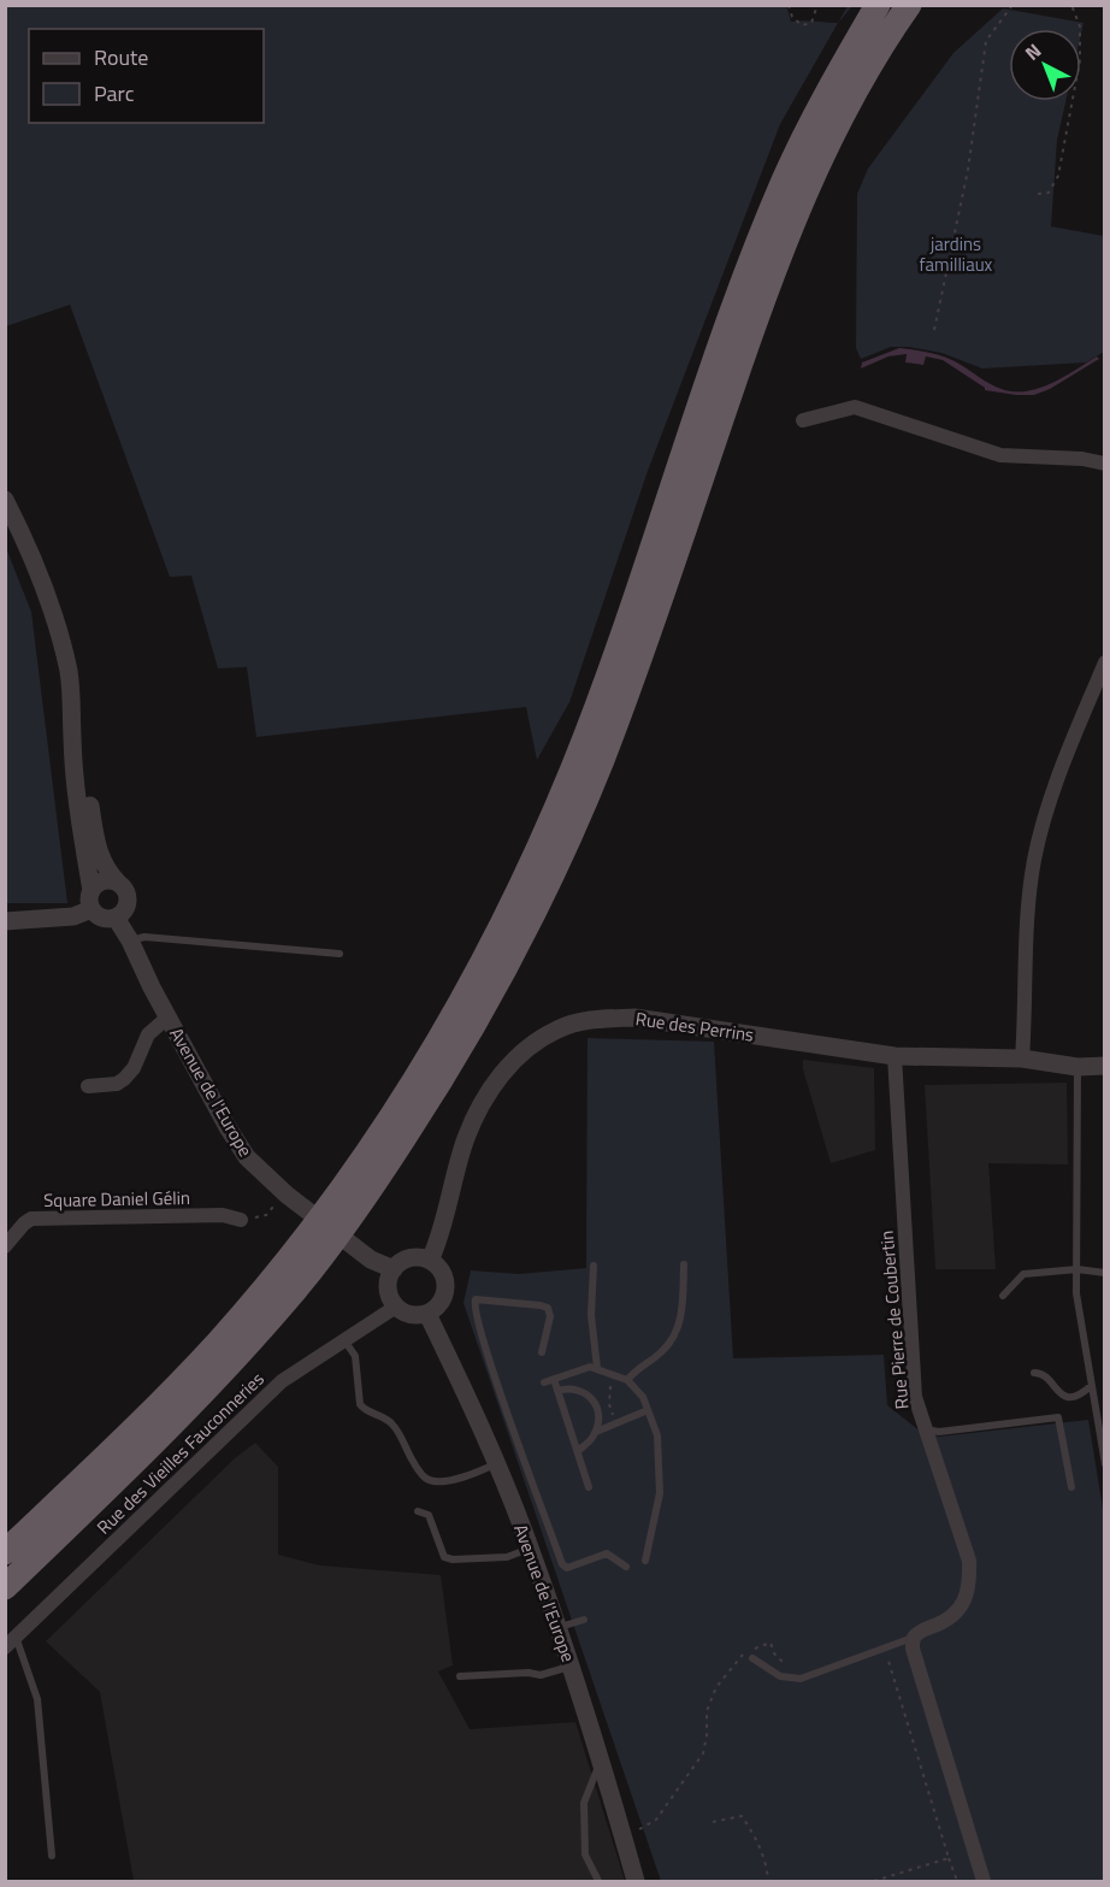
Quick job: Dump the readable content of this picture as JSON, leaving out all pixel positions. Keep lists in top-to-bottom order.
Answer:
{
  "streets": {
    "street": [
      "Rue des Perrins",
      "Avenue de l'Europe",
      "Square Daniel Gélin",
      "Rue Pierre de Coubertin",
      "Rue des Vieilles Fauconneries"
    ]
  },
  "crossings": [
    ["Rue des Perrins", "Avenue de l'Europe"],
    ["Rue des Perrins", "Rue Pierre de Coubertin"],
    ["Rue des Perrins", "Rue des Vieilles Fauconneries"],
    ["Avenue de l'Europe", "Rue des Vieilles Fauconneries"]
  ],
  "parks": ["jardins familliaux"],
  "legend": ["Route", "Parc"],
  "north": "top left"
}
